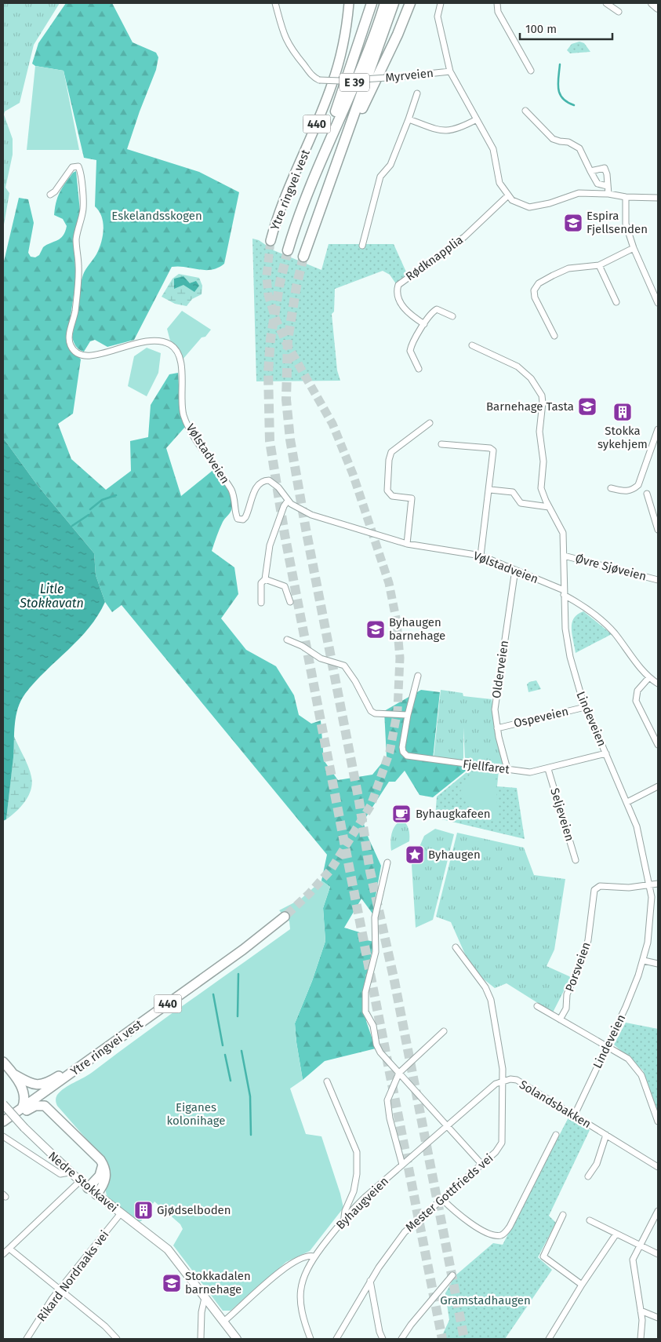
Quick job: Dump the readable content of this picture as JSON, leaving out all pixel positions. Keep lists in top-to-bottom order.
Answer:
{
  "streets": {
    "highway": ["E 39"],
    "main road": ["440", "Ytre ringvei vest", "Nedre Stokkavei"],
    "street": [
      "Myrveien",
      "Rødknapplia",
      "Vølstadveien",
      "Øvre Sjøveien",
      "Olderveien",
      "Ospeveien",
      "Lindeveien",
      "Fjellfaret",
      "Seljeveien",
      "Porsveien",
      "Solandsbakken",
      "Mester Gottfrieds vei",
      "Byhaugveien",
      "Rikard Nordraaks vei"
    ]
  },
  "crossings": [
    ["440", "Ytre ringvei vest"],
    ["Vølstadveien", "Olderveien"],
    ["Vølstadveien", "Lindeveien"],
    ["Øvre Sjøveien", "Lindeveien"],
    ["Olderveien", "Ospeveien"],
    ["Olderveien", "Fjellfaret"],
    ["Ospeveien", "Lindeveien"],
    ["Lindeveien", "Fjellfaret"],
    ["Lindeveien", "Porsveien"],
    ["Lindeveien", "Solandsbakken"],
    ["Fjellfaret", "Seljeveien"],
    ["Solandsbakken", "Mester Gottfrieds vei"],
    ["Solandsbakken", "Byhaugveien"],
    ["Nedre Stokkavei", "Rikard Nordraaks vei"],
    ["Mester Gottfrieds vei", "Byhaugveien"]
  ],
  "water": ["Litle Stokkavatn"],
  "parks": ["Eskelandsskogen", "Eiganes kolonihage", "Gramstadhaugen"],
  "places": {
    "school or university": [
      "Espira Fjellsenden",
      "Barnehage Tasta",
      "Byhaugen barnehage",
      "Stokkadalen barnehage"
    ],
    "building": ["Stokka sykehjem", "Gjødselboden"],
    "cafe": ["Byhaugkafeen"],
    "place": ["Byhaugen"]
  },
  "scale_bar": "100 m"
}
